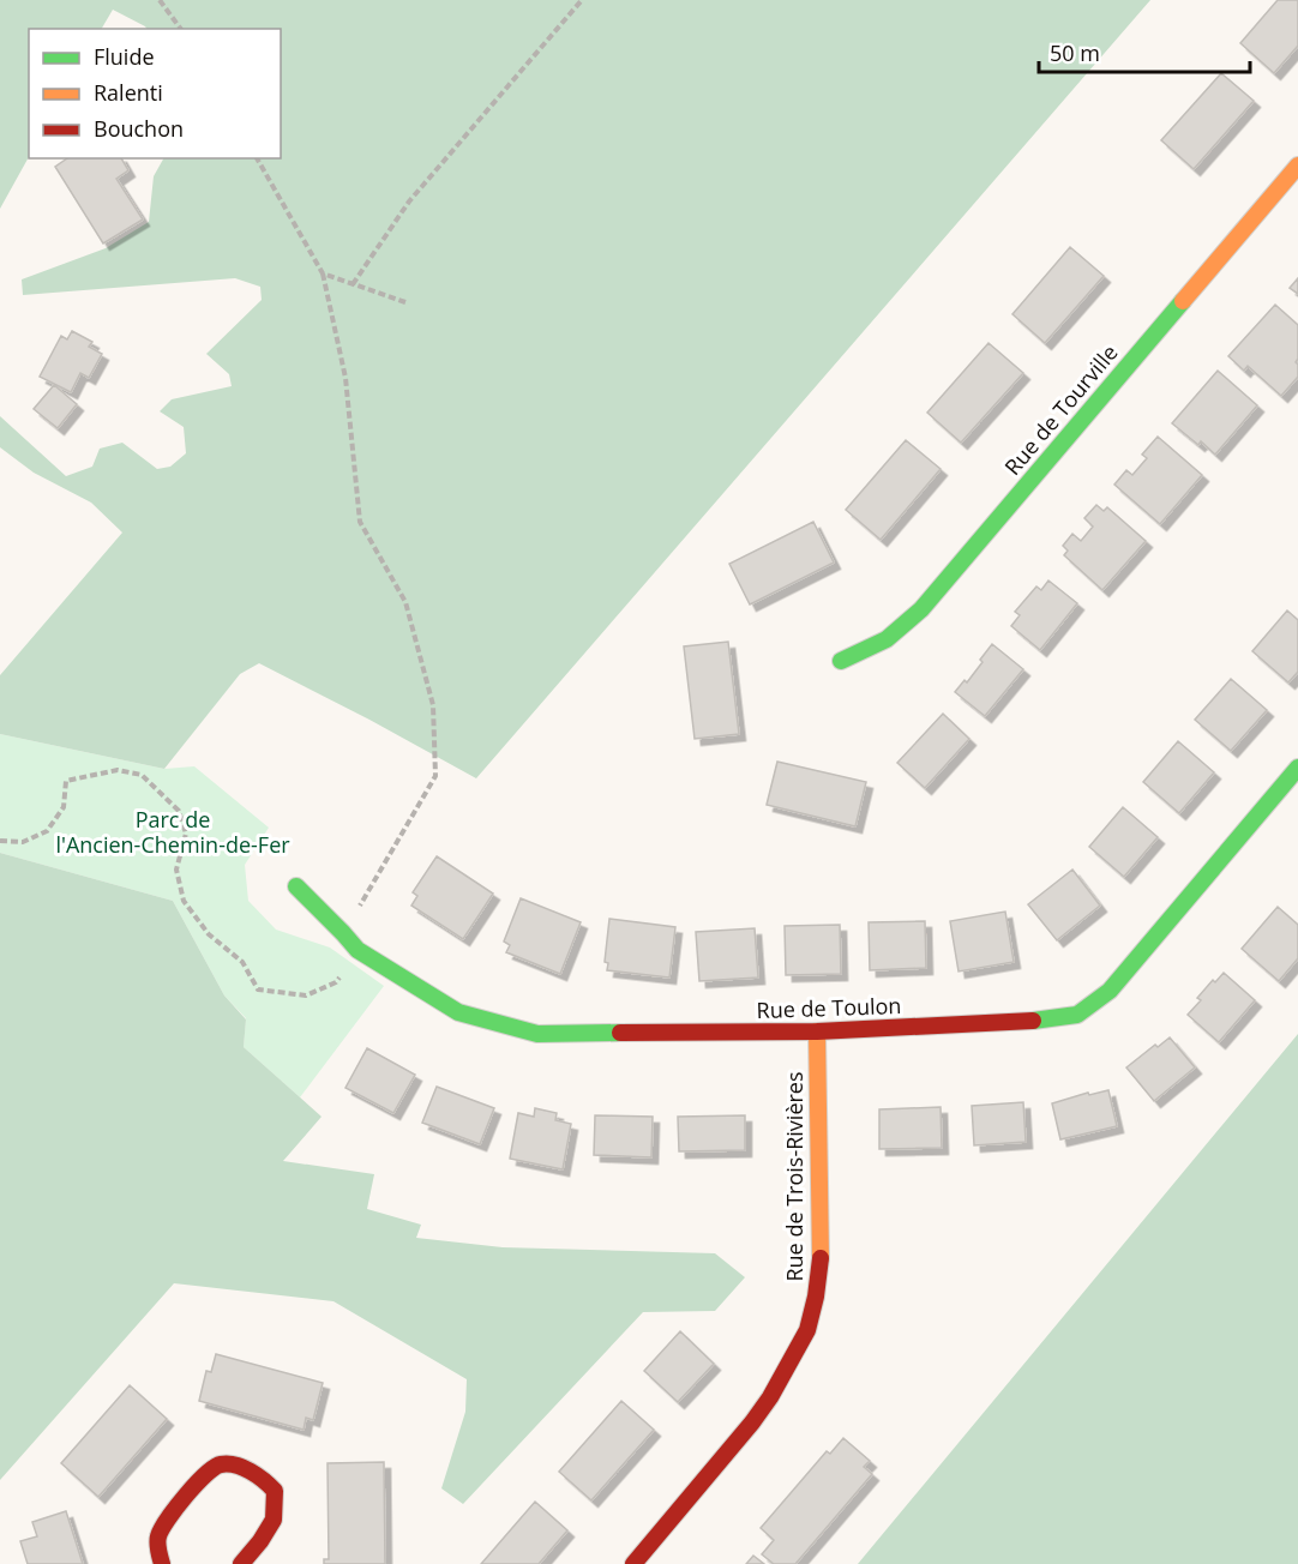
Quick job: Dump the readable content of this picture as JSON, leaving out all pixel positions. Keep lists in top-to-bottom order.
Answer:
{
  "streets": {
    "street": ["Rue de Tourville", "Rue de Toulon", "Rue de Trois-Rivières"]
  },
  "crossings": [
    ["Rue de Toulon", "Rue de Trois-Rivières"]
  ],
  "parks": ["Parc de l'Ancien-Chemin-de-Fer"],
  "legend": ["Fluide", "Ralenti", "Bouchon"],
  "scale_bar": "50 m"
}
